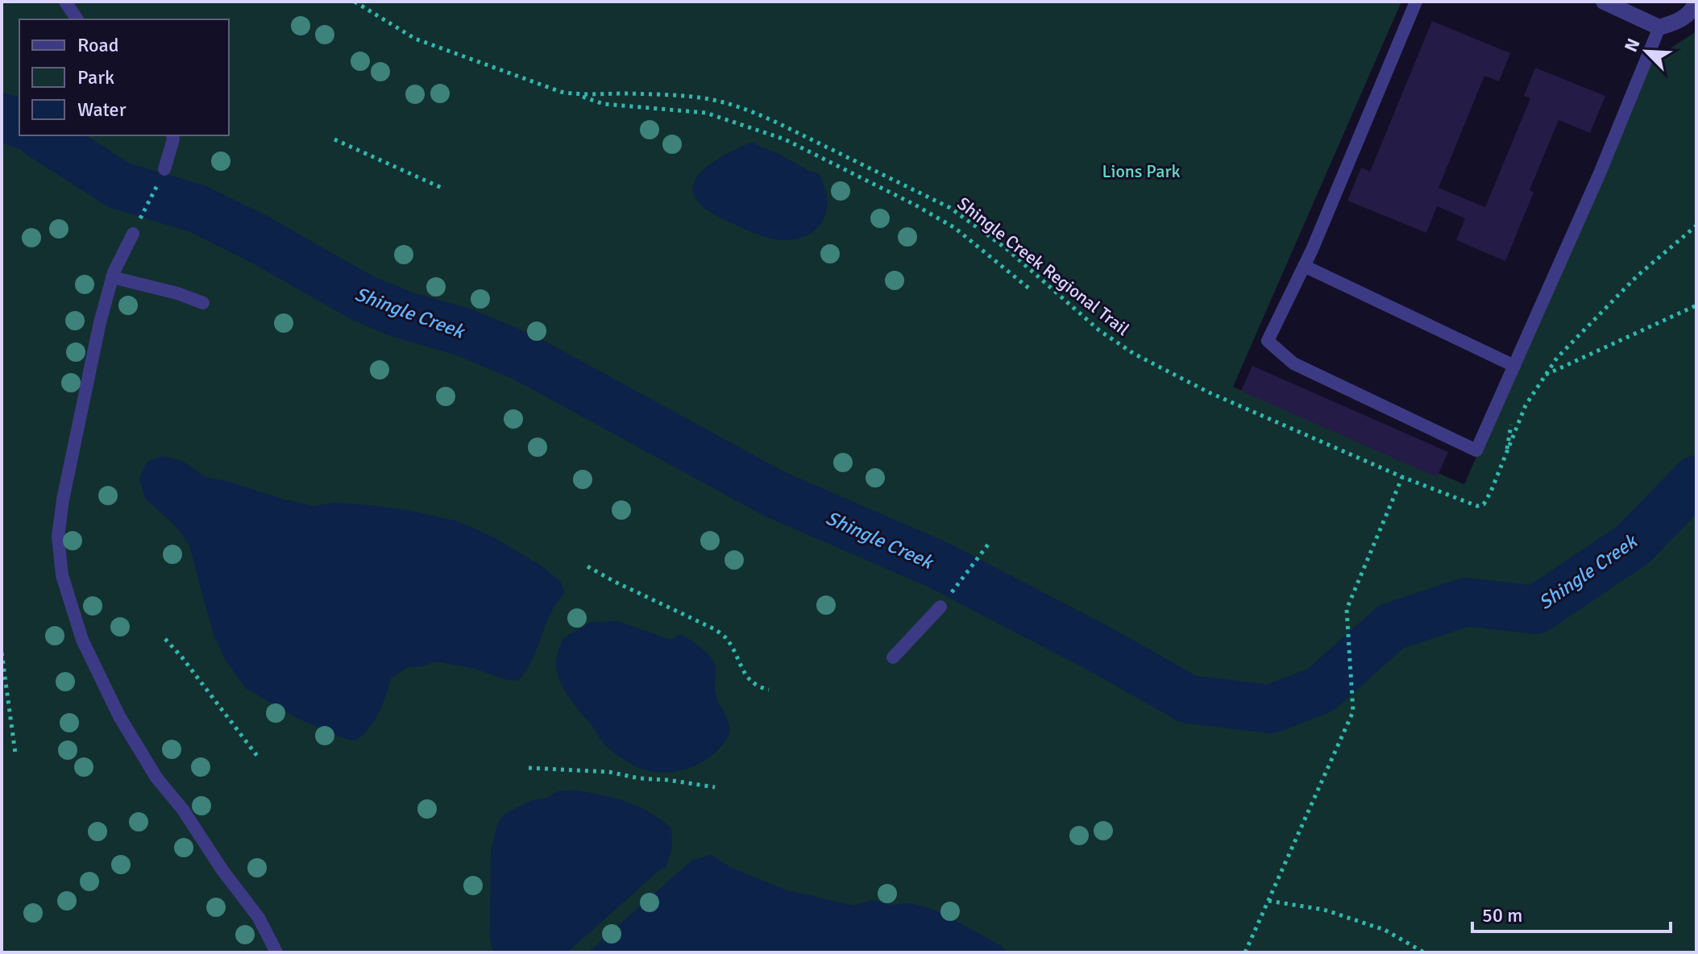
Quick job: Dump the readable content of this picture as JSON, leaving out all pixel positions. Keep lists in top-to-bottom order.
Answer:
{
  "streets": {
    "path": ["Shingle Creek Regional Trail"]
  },
  "water": ["Shingle Creek"],
  "parks": ["Lions Park"],
  "legend": ["Road", "Park", "Water"],
  "scale_bar": "50 m",
  "north": "top left"
}
